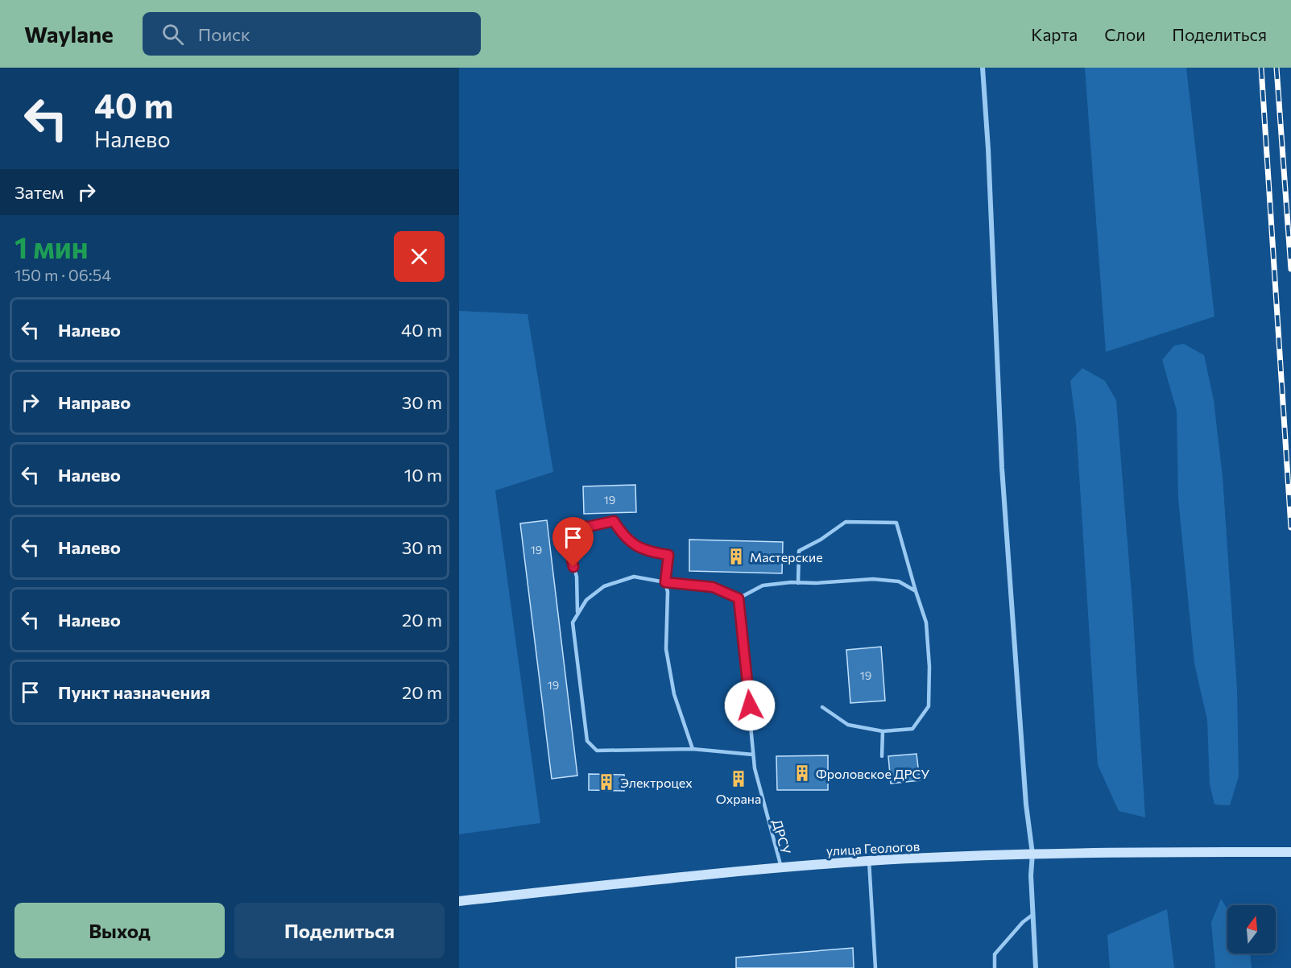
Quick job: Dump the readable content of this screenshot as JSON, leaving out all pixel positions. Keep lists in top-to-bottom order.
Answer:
{
  "streets": {
    "street": ["улица Геологов"],
    "lane": ["ДРСУ"]
  },
  "crossings": [
    ["ДРСУ", "улица Геологов"]
  ],
  "places": {
    "building": [
      "Мастерские",
      "Фроловское ДРСУ",
      "Охрана",
      "Электроцех"
    ]
  },
  "house_numbers": [
    "19",
    "19",
    "19",
    "19"
  ],
  "north": "top",
  "page": {
    "header": "Waylane",
    "search": "Поиск",
    "nav": ["Карта", "Слои", "Поделиться"],
    "turn": ["40 m", "Налево"],
    "then": "Затем",
    "heading": ["1 мин", "150 m · 06:54"],
    "list": [
      {
        "name": "Налево",
        "value": "40 m"
      },
      {
        "name": "Направо",
        "value": "30 m"
      },
      {
        "name": "Налево",
        "value": "10 m"
      },
      {
        "name": "Налево",
        "value": "30 m"
      },
      {
        "name": "Налево",
        "value": "20 m"
      },
      {
        "name": "Пункт назначения",
        "value": "20 m"
      }
    ],
    "buttons": ["Выход", "Поделиться"]
  }
}
